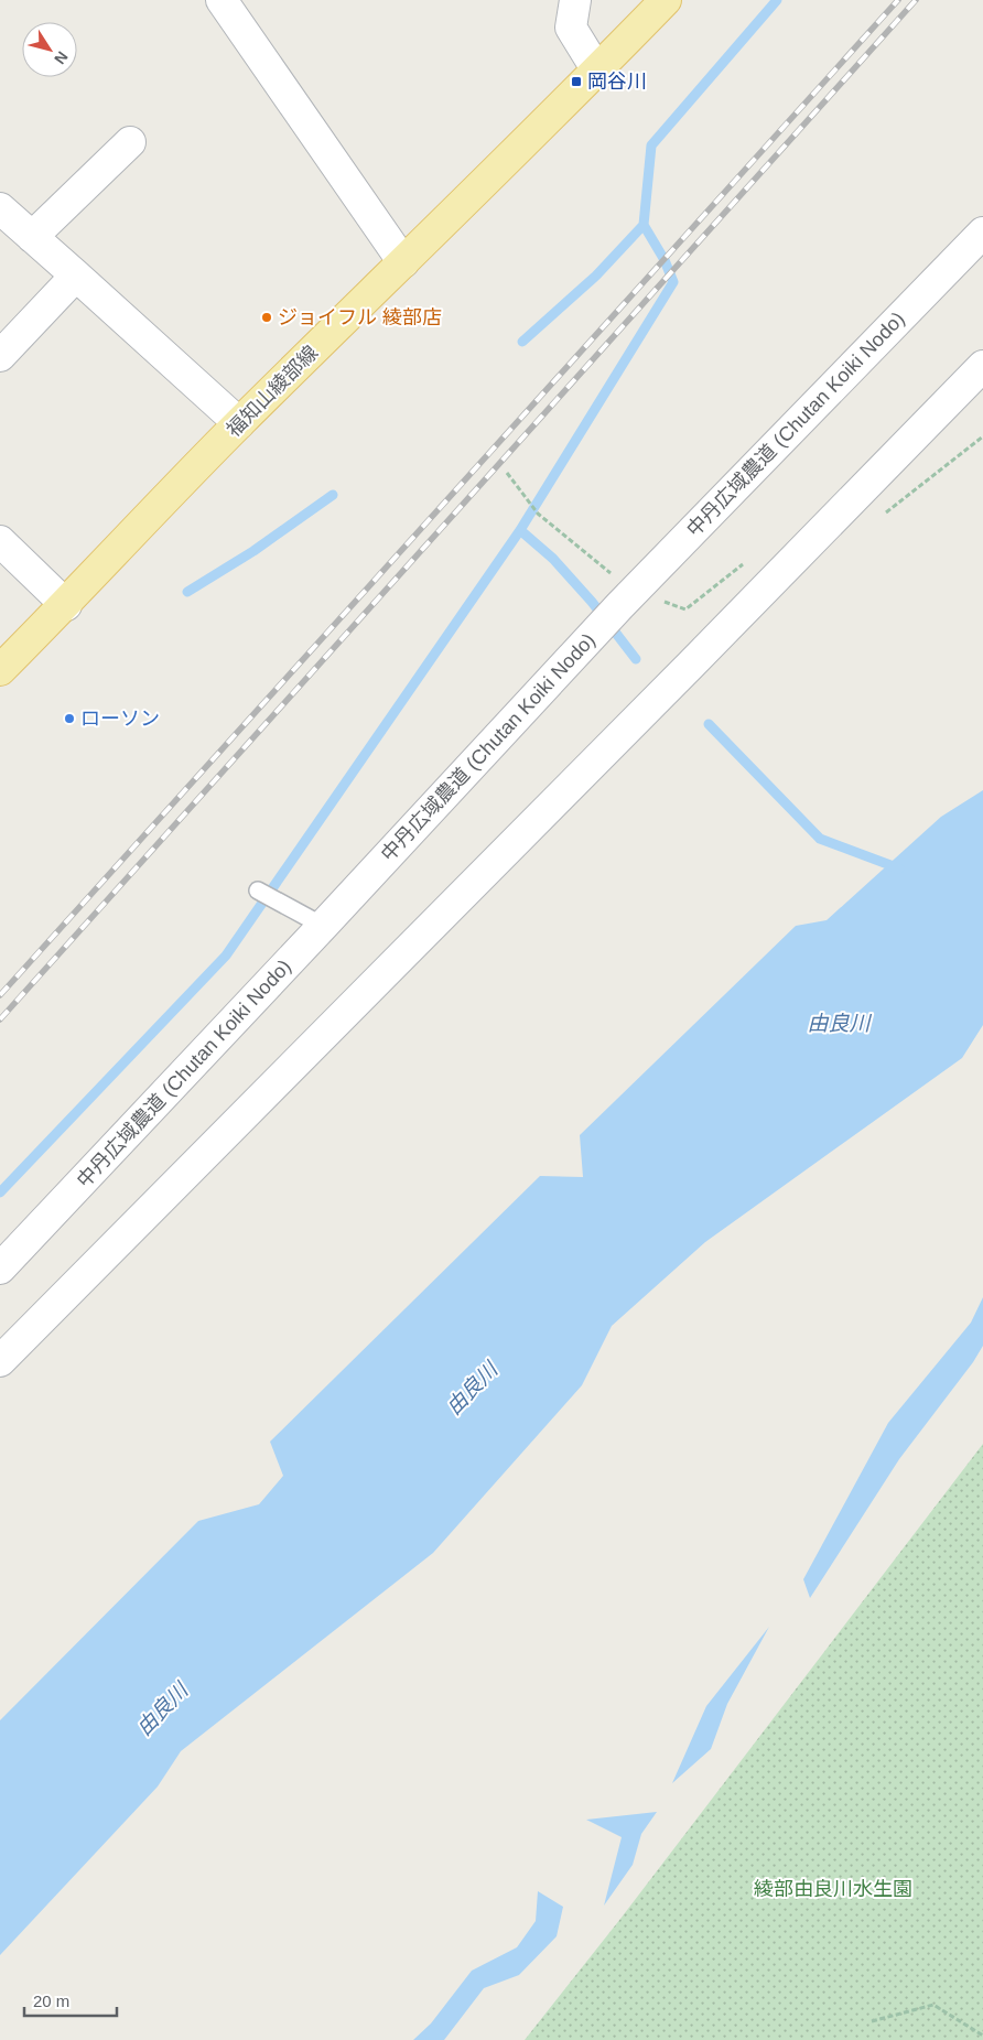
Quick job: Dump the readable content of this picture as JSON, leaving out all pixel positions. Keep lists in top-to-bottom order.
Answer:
{
  "streets": {
    "main road": ["福知山綾部線"],
    "street": ["中丹広域農道 (Chutan Koiki Nodo)"]
  },
  "water": ["由良川"],
  "parks": ["綾部由良川水生園"],
  "places": {
    "transit": ["岡谷川"],
    "other": ["ジョイフル 綾部店", "ローソン"]
  },
  "scale_bar": "20 m",
  "north": "bottom right"
}
